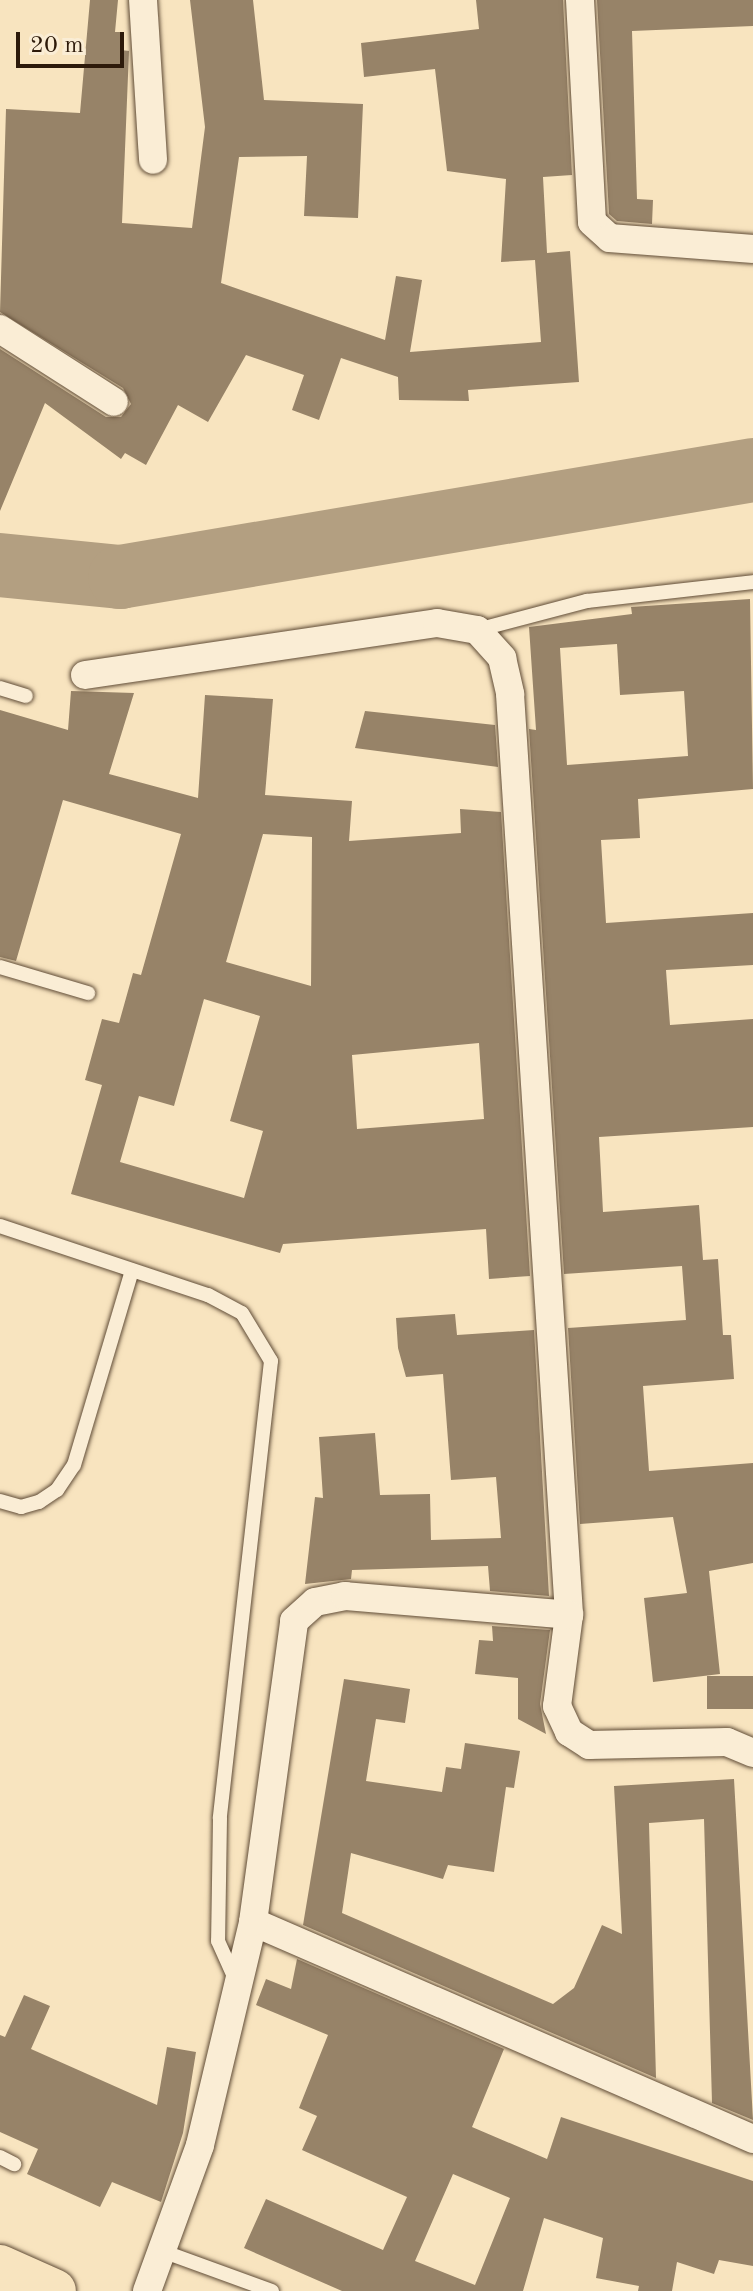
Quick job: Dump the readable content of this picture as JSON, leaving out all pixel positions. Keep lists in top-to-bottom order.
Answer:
{
  "scale_bar": "20 m"
}
